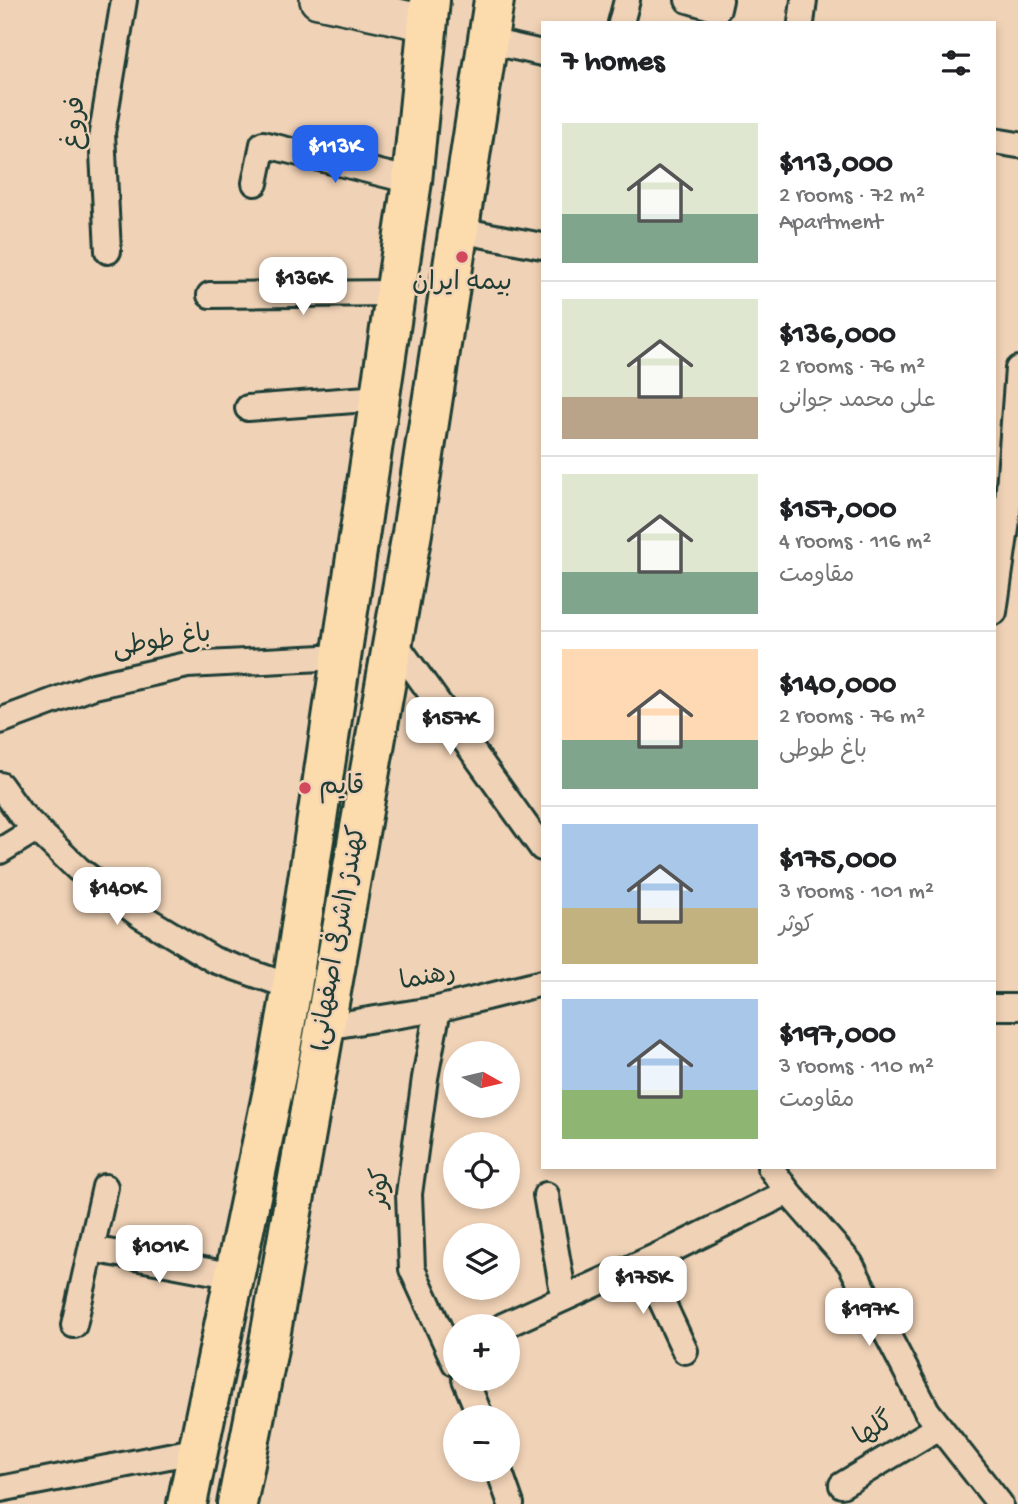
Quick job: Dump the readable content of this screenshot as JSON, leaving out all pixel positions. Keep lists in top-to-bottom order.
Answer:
{
  "streets": {
    "main road": ["کهندژ (اشرفی اصفهانی)"],
    "street": [
      "فروغ",
      "باغ طوطی",
      "رهنما",
      "کوثر",
      "گلها"
    ]
  },
  "crossings": [
    ["باغ طوطی", "کهندژ (اشرفی اصفهانی)"],
    ["کهندژ (اشرفی اصفهانی)", "رهنما"],
    ["رهنما", "کوثر"]
  ],
  "places": ["بیمه ایران", "قایم"],
  "north": "right",
  "page": {
    "heading": "7 homes",
    "list": [
      {
        "name": "$113,000",
        "note": "2 rooms · 72 m² · Apartment"
      },
      {
        "name": "$136,000",
        "note": "2 rooms · 76 m² · علی محمد جوانی"
      },
      {
        "name": "$157,000",
        "note": "4 rooms · 116 m² · مقاومت"
      },
      {
        "name": "$140,000",
        "note": "2 rooms · 76 m² · باغ طوطی"
      },
      {
        "name": "$175,000",
        "note": "3 rooms · 101 m² · کوثر"
      },
      {
        "name": "$197,000",
        "note": "3 rooms · 110 m² · مقاومت"
      }
    ],
    "price": [
      "$113K",
      "$136K",
      "$157K",
      "$140K",
      "$101K",
      "$175K",
      "$197K"
    ],
    "map_buttons": ["+", "−"]
  }
}
